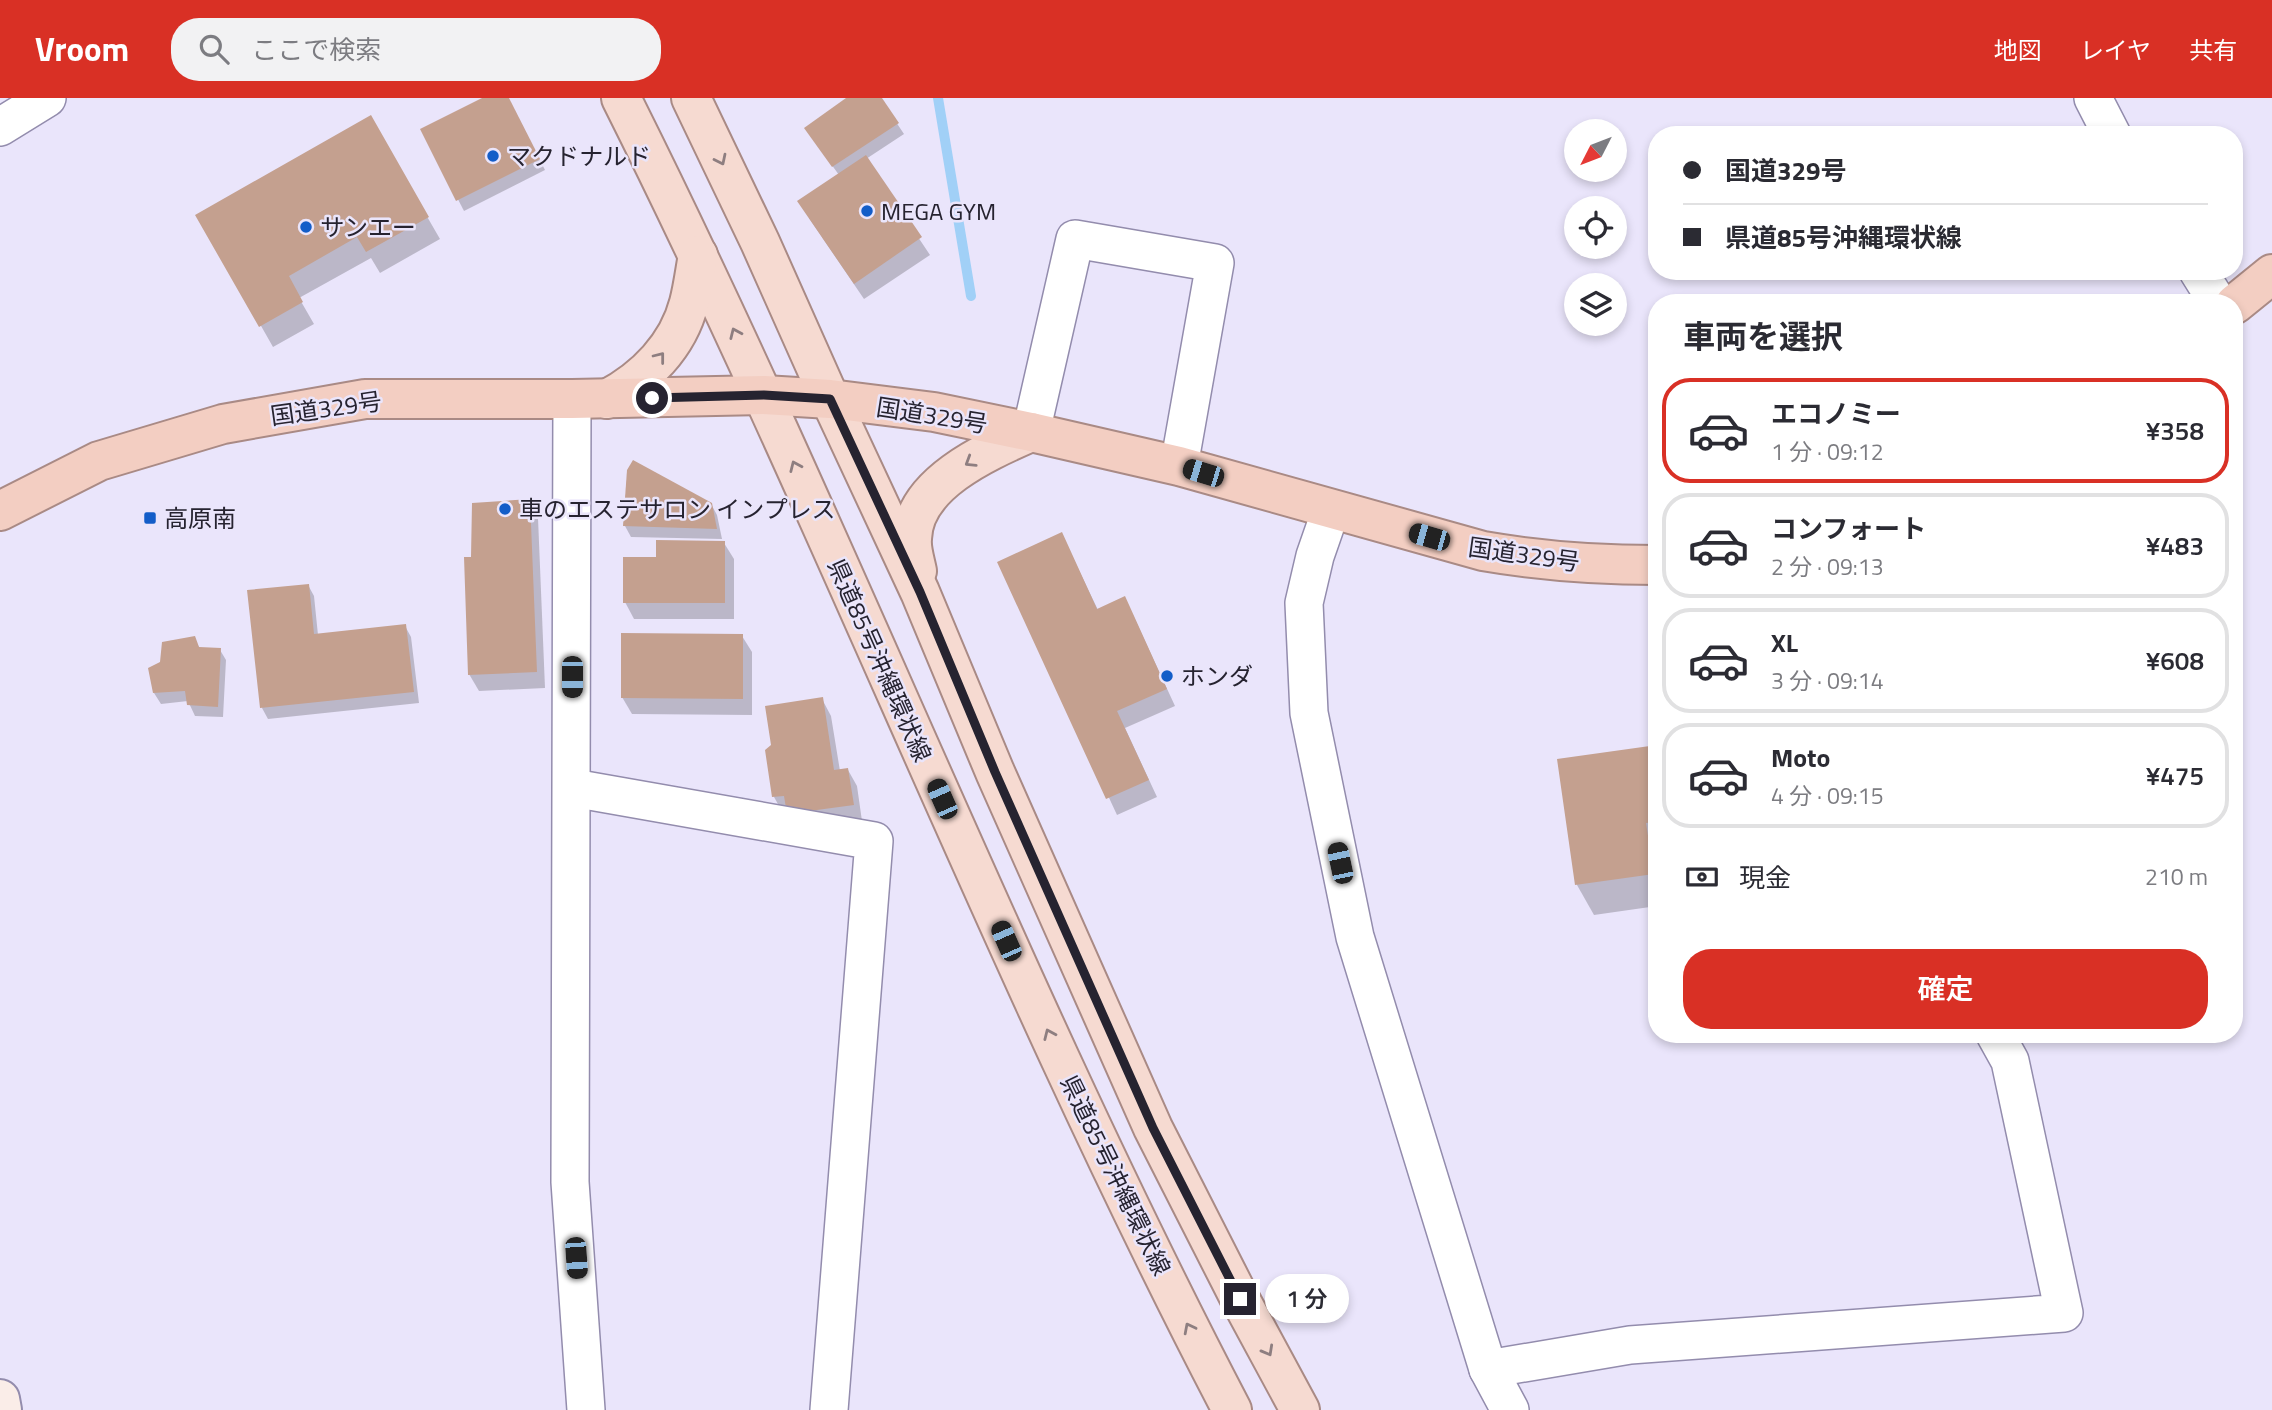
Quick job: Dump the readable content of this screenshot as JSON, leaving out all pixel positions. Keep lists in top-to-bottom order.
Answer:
{
  "streets": {
    "highway": ["国道329号"],
    "main road": ["県道85号沖縄環状線"]
  },
  "crossings": [
    ["国道329号", "県道85号沖縄環状線"]
  ],
  "places": {
    "other": [
      "マクドナルド",
      "MEGA GYM",
      "サンエー",
      "車のエステサロン インプレス",
      "ホンダ"
    ],
    "transit": ["高原南"]
  },
  "north": "bottom left",
  "page": {
    "header": "Vroom",
    "search": "ここで検索",
    "nav": ["地図", "レイヤ", "共有"],
    "banner": ["国道329号", "県道85号沖縄環状線"],
    "heading": "車両を選択",
    "list": [
      {
        "name": "エコノミー",
        "note": "1 分 · 09:12",
        "value": "¥358"
      },
      {
        "name": "コンフォート",
        "note": "2 分 · 09:13",
        "value": "¥483"
      },
      {
        "name": "XL",
        "note": "3 分 · 09:14",
        "value": "¥608"
      },
      {
        "name": "Moto",
        "note": "4 分 · 09:15",
        "value": "¥475"
      }
    ],
    "pay": ["現金", "210 m"],
    "buttons": "確定",
    "bubble": "1 分"
  }
}
